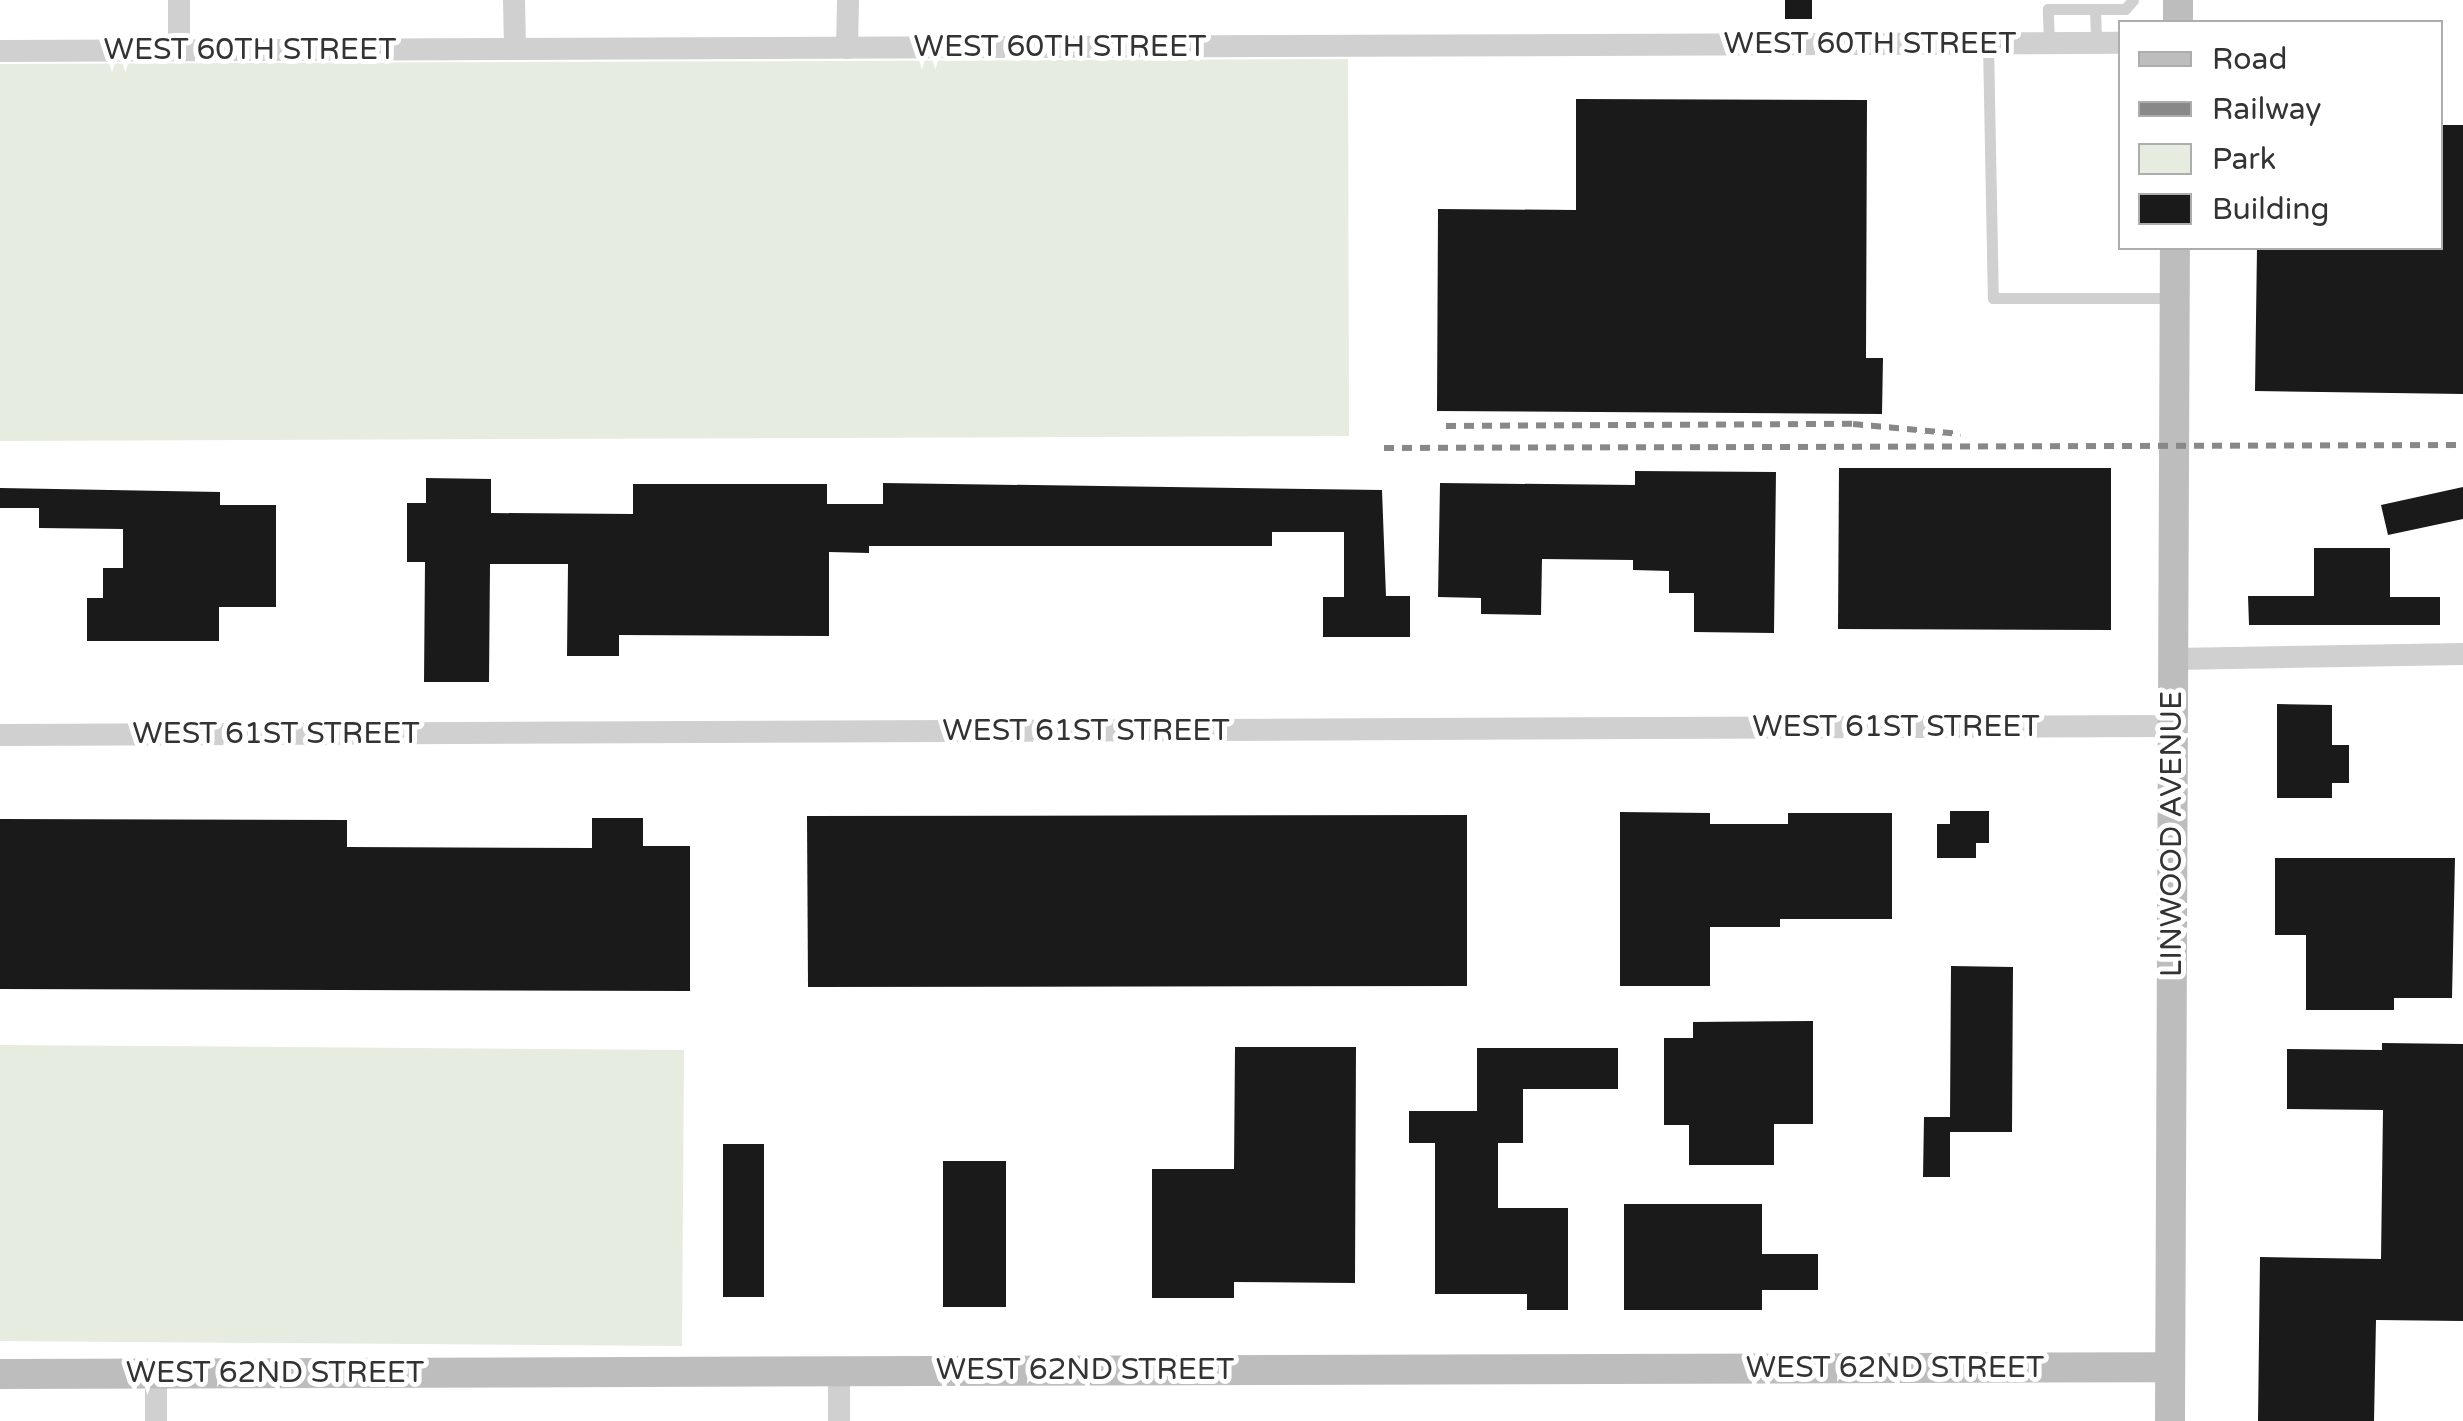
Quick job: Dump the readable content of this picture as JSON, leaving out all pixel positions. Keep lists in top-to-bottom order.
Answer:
{
  "streets": {
    "street": [
      "WEST 60TH STREET",
      "WEST 61ST STREET",
      "LINWOOD AVENUE",
      "WEST 62ND STREET"
    ]
  },
  "crossings": [
    ["WEST 61ST STREET", "LINWOOD AVENUE"],
    ["LINWOOD AVENUE", "WEST 62ND STREET"]
  ],
  "legend": [
    "Road",
    "Railway",
    "Park",
    "Building"
  ]
}
